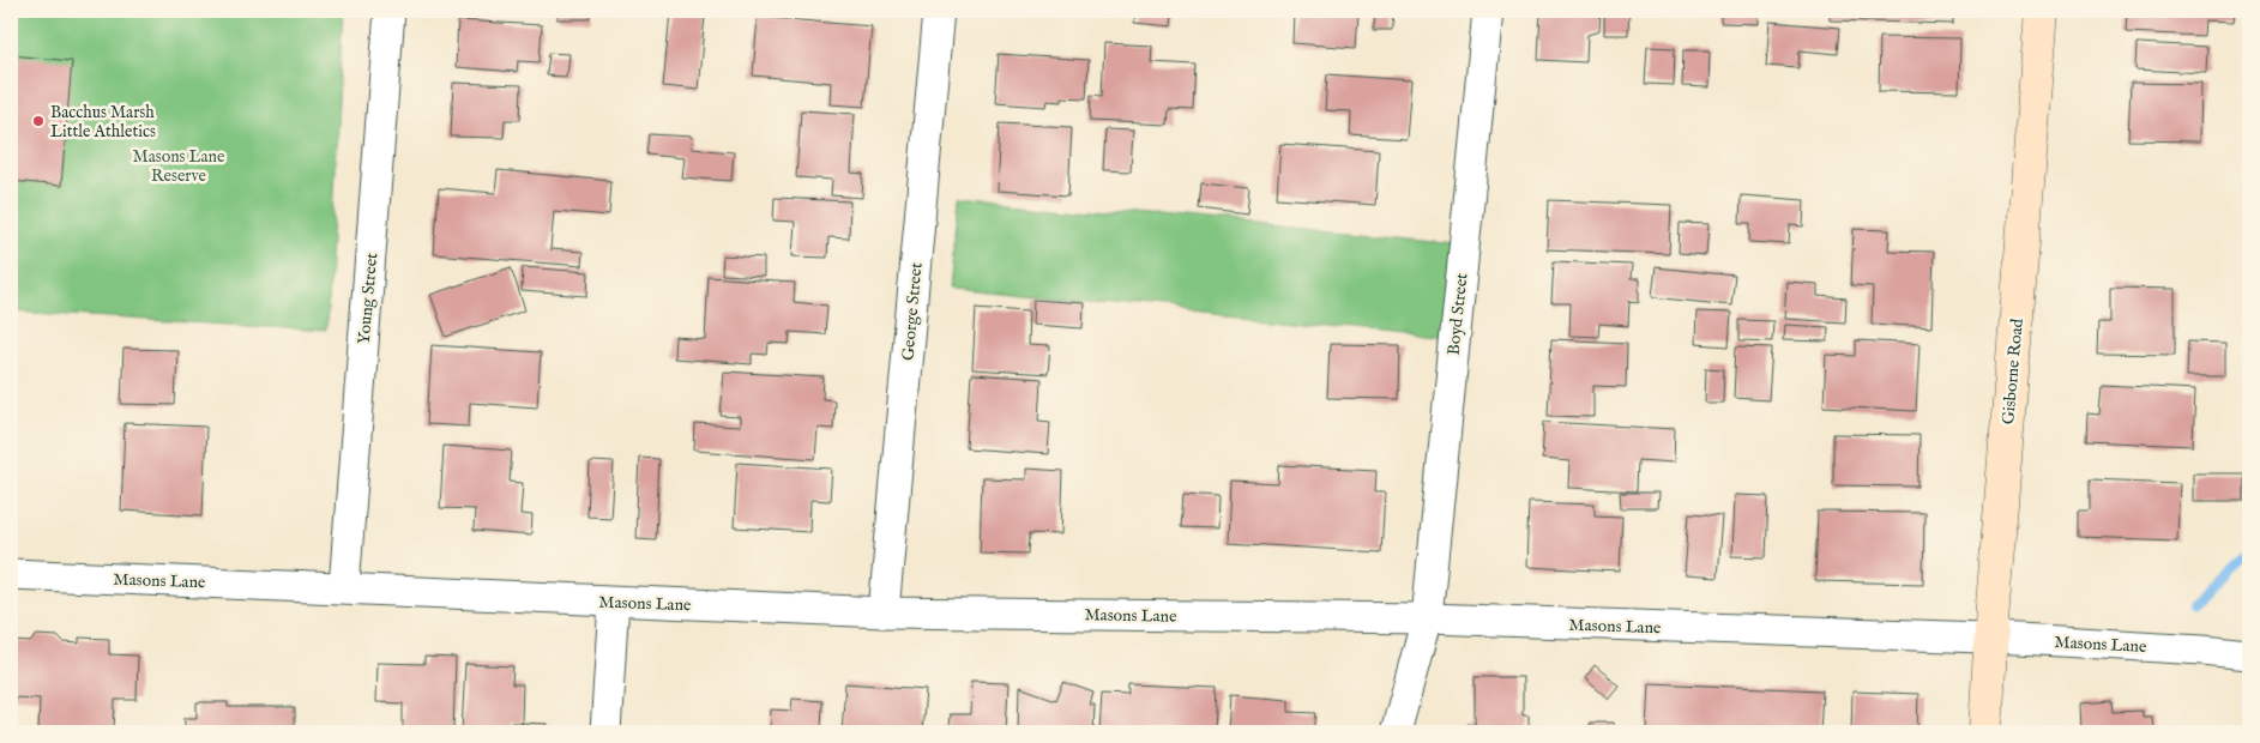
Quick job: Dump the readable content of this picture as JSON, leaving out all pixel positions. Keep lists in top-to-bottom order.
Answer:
{
  "streets": {
    "main road": ["Gisborne Road"],
    "street": [
      "Young Street",
      "George Street",
      "Boyd Street",
      "Masons Lane"
    ]
  },
  "crossings": [
    ["Young Street", "Masons Lane"],
    ["George Street", "Masons Lane"],
    ["Boyd Street", "Masons Lane"],
    ["Gisborne Road", "Masons Lane"]
  ],
  "parks": ["Masons Lane Reserve"],
  "places": ["Bacchus Marsh Little Athletics"]
}
